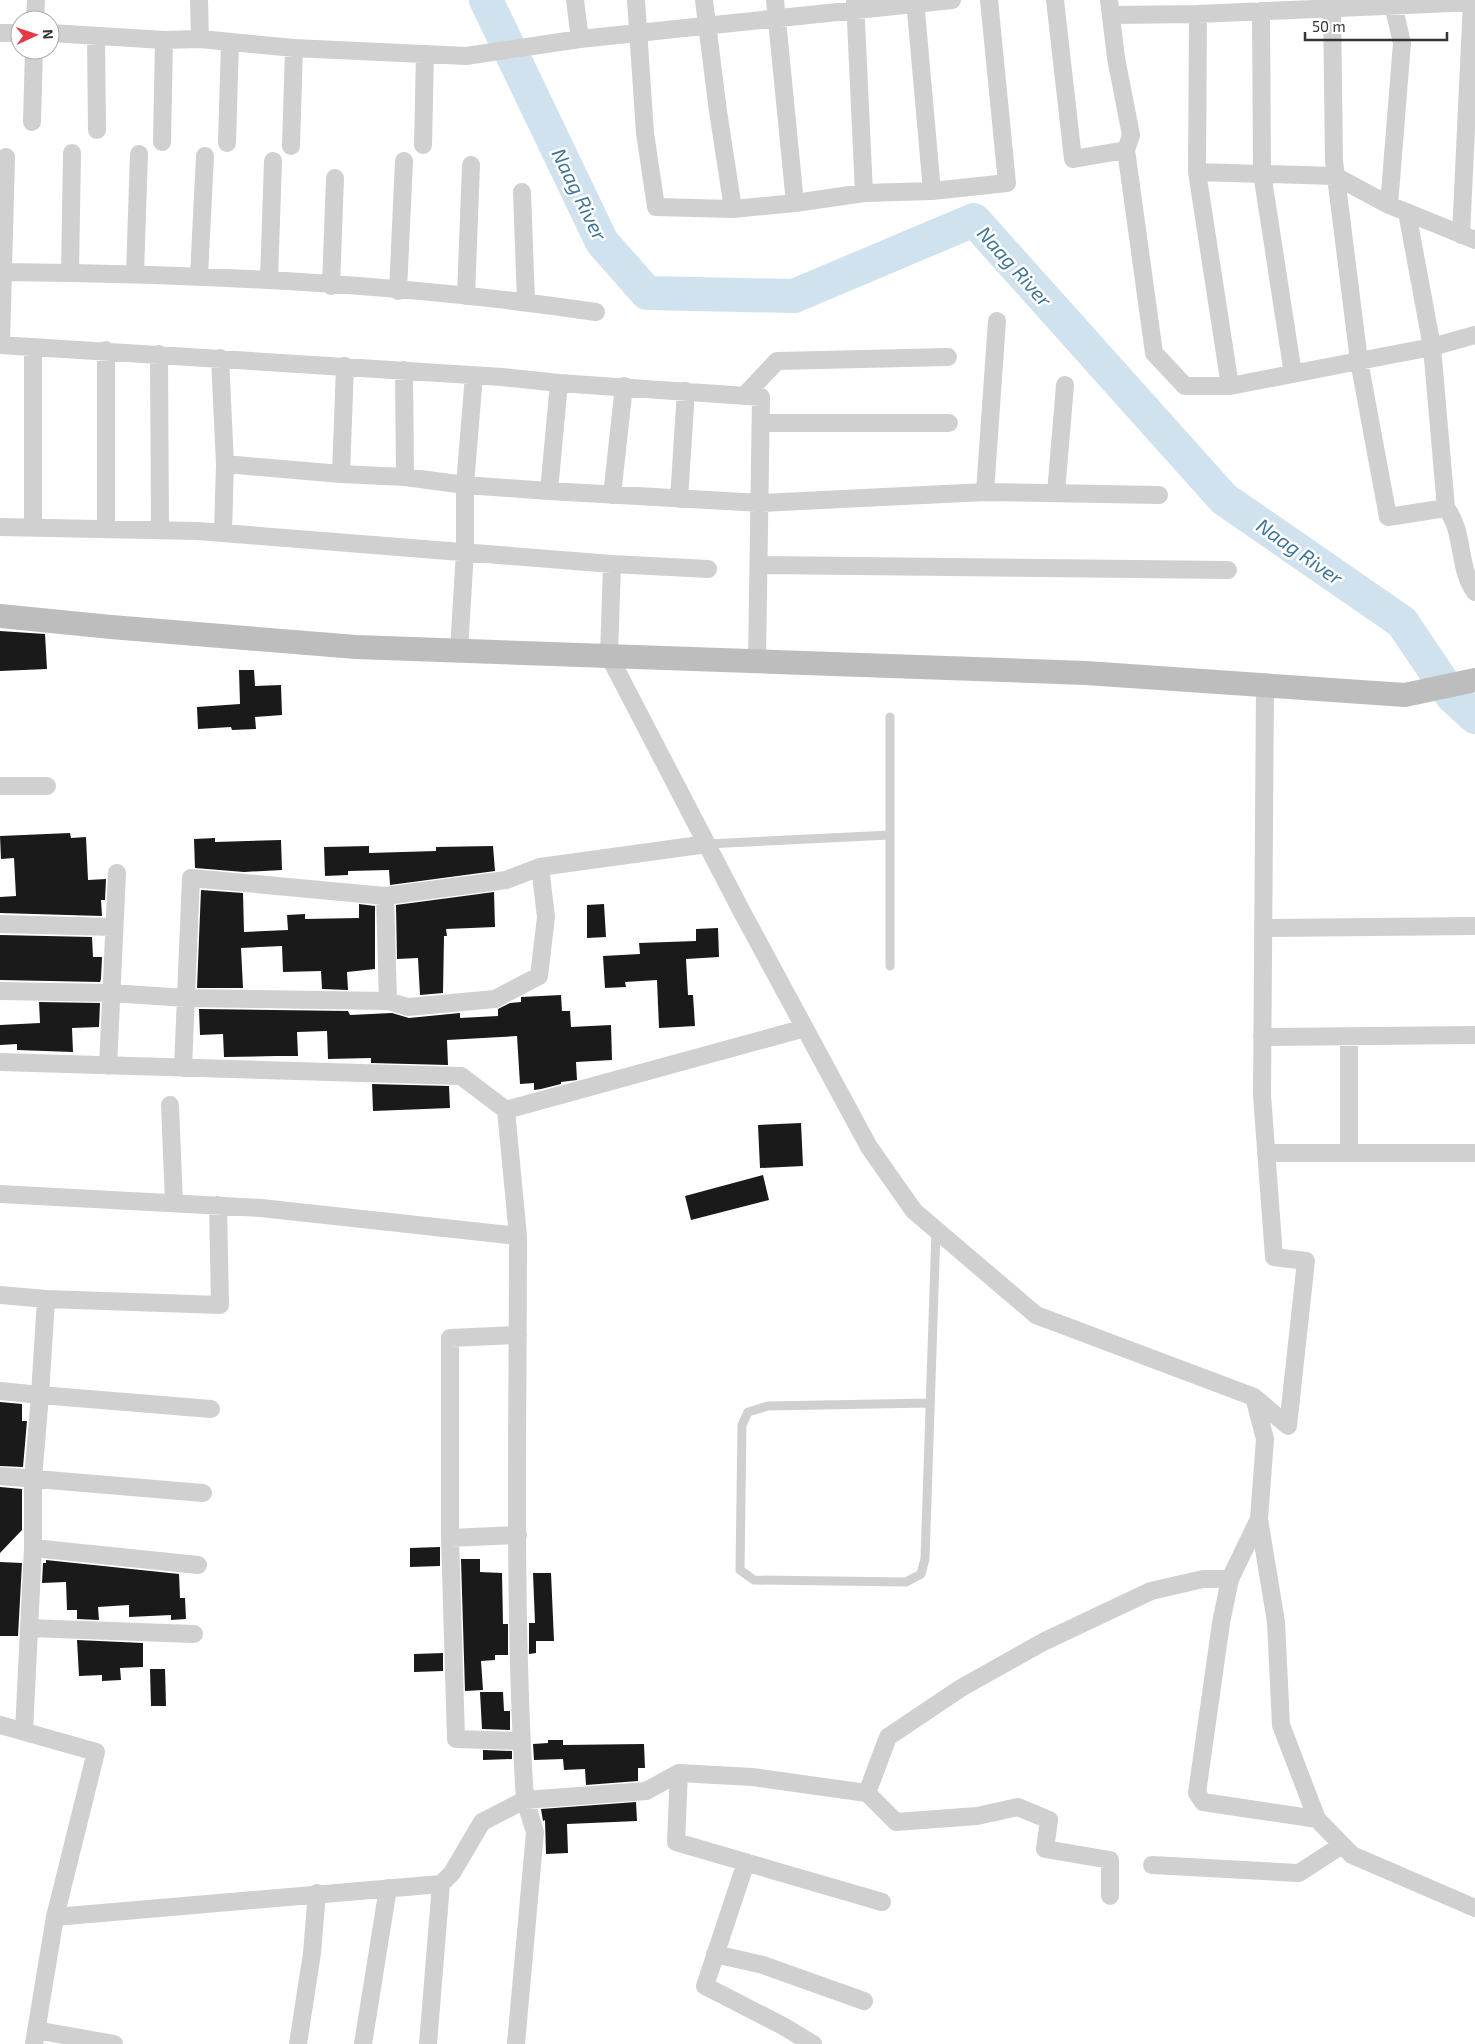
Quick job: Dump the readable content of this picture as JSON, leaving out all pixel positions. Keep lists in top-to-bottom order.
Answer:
{
  "water": ["Naag River"],
  "scale_bar": "50 m",
  "north": "right"
}
